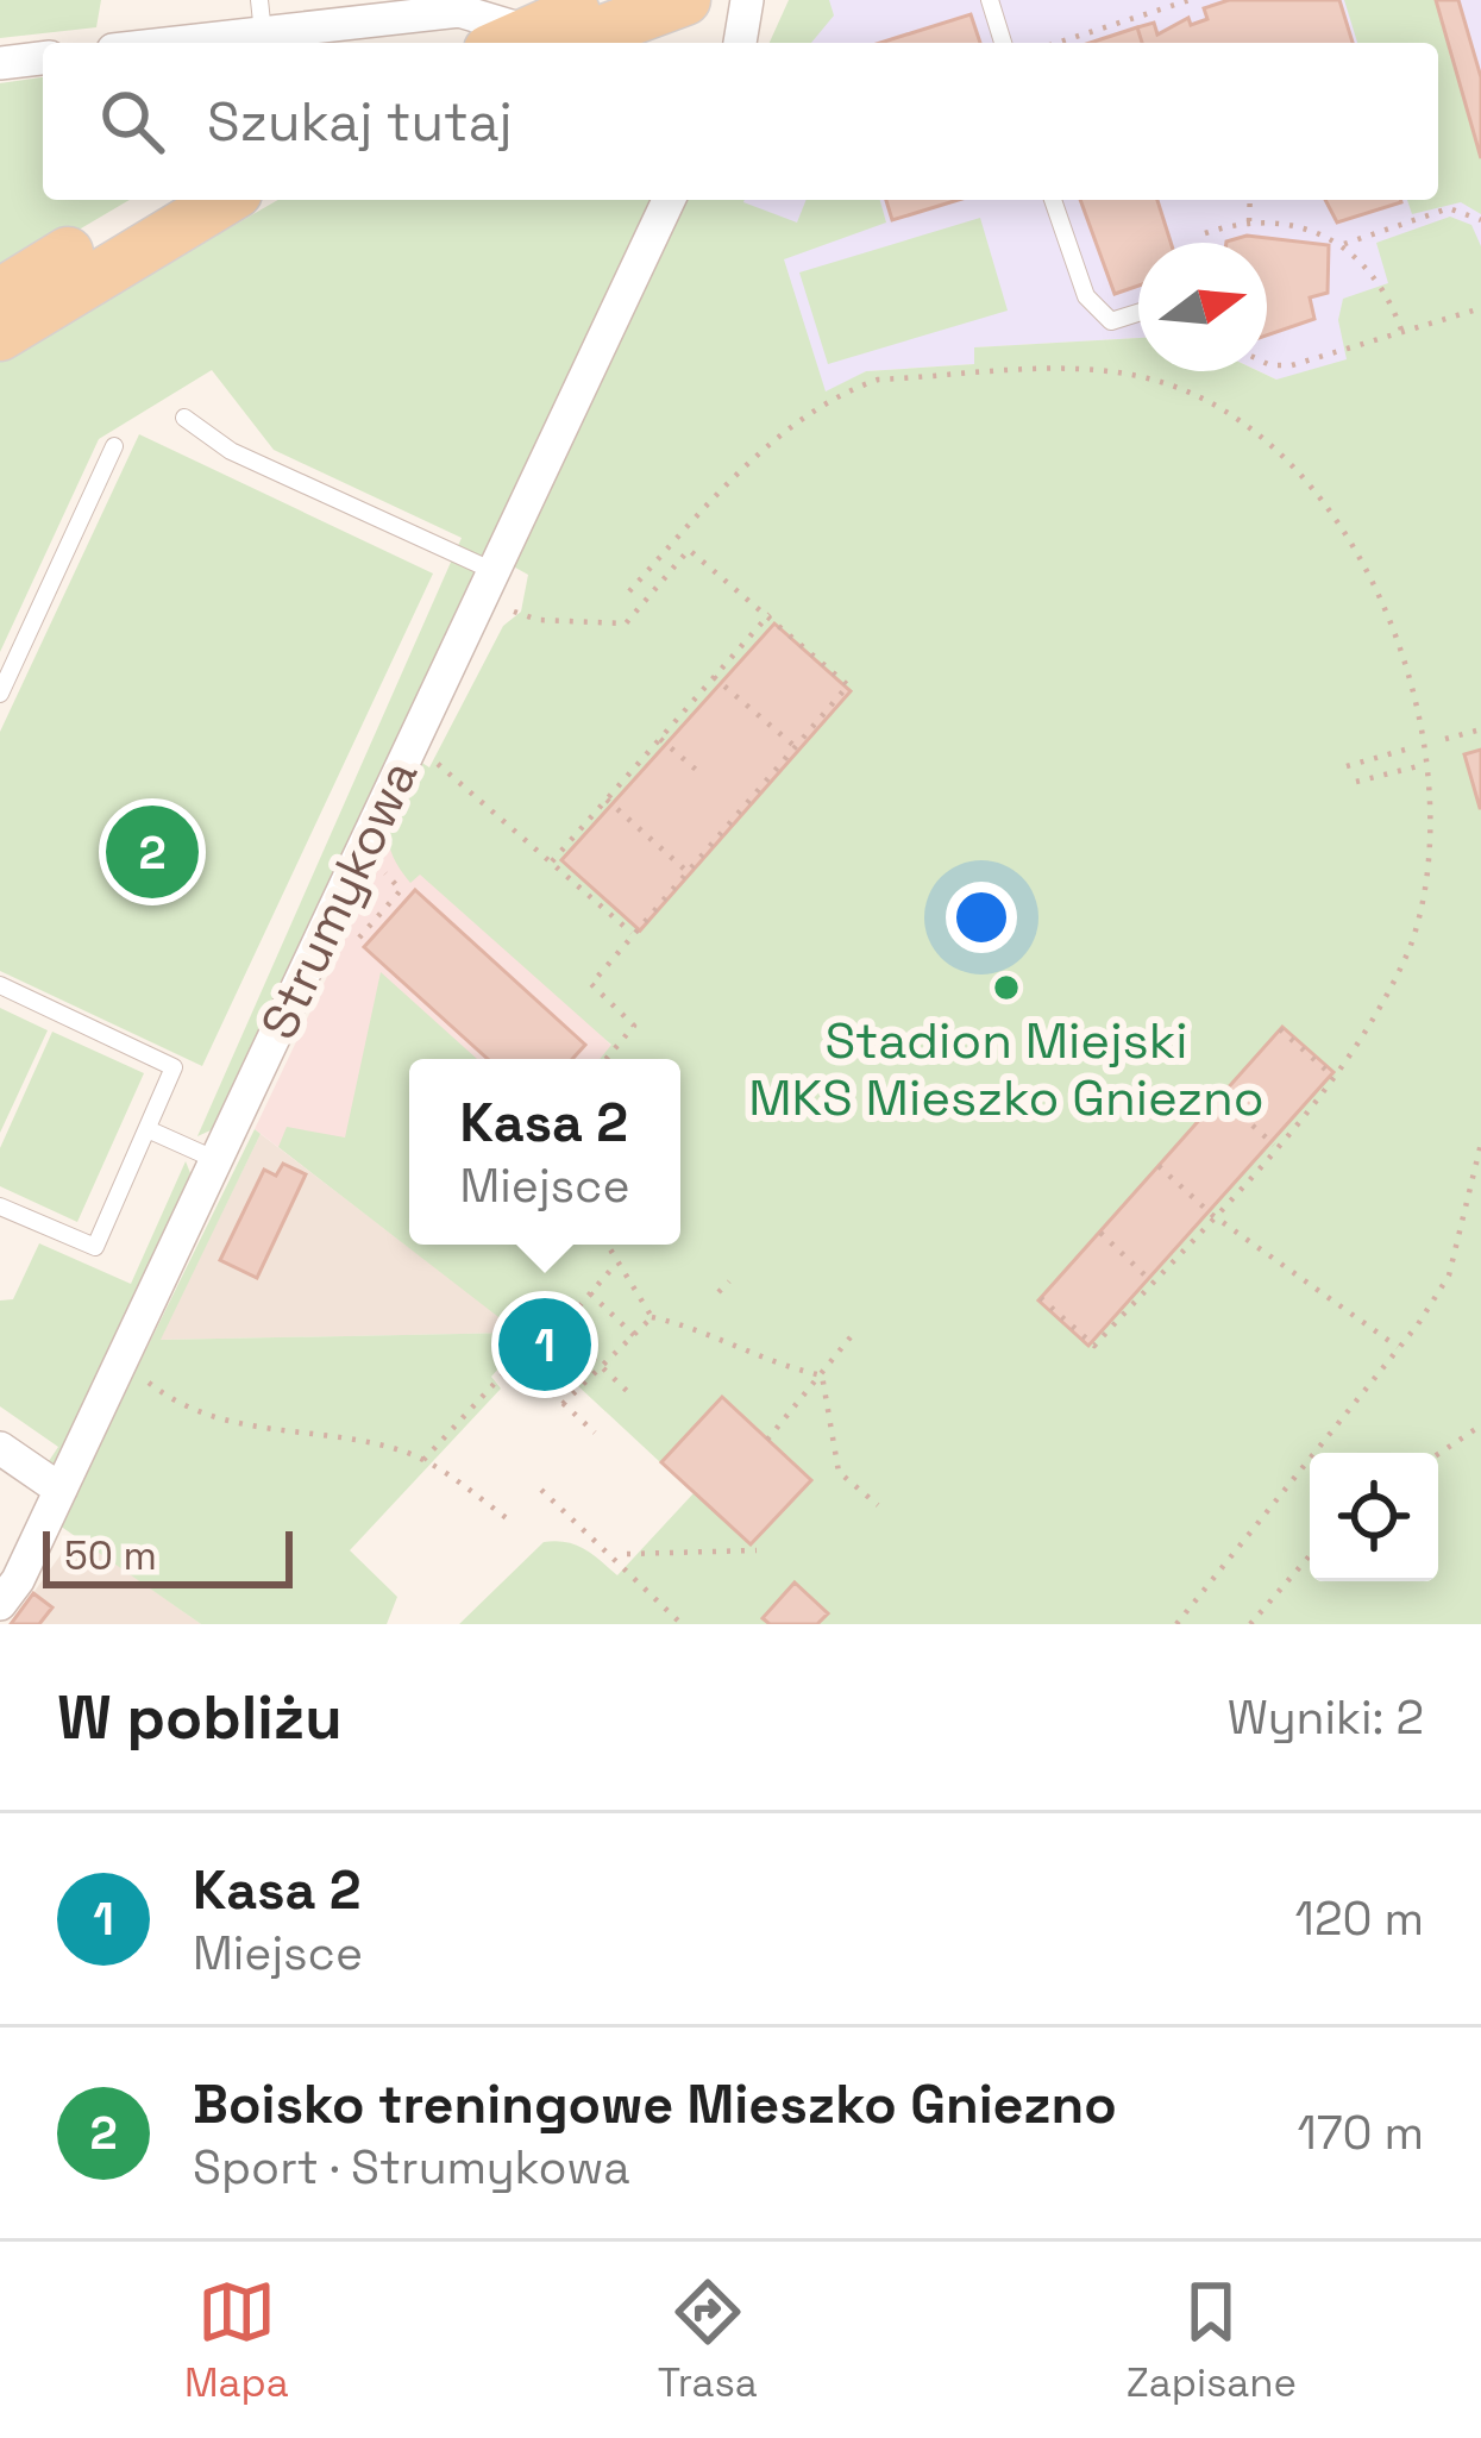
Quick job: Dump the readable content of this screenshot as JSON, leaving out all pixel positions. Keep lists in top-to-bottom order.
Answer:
{
  "streets": {
    "street": ["Strumykowa"]
  },
  "places": ["Stadion Miejski MKS Mieszko Gniezno"],
  "scale_bar": "50 m",
  "north": "right",
  "page": {
    "search": "Szukaj tutaj",
    "pins": ["2", "1"],
    "popup": ["Kasa 2", "Miejsce"],
    "scale": "50 m",
    "heading": ["W pobliżu", "Wyniki: 2"],
    "list": [
      {
        "mark": "1",
        "name": "Kasa 2",
        "note": "Miejsce",
        "value": "120 m"
      },
      {
        "mark": "2",
        "name": "Boisko treningowe Mieszko Gniezno",
        "note": "Sport · Strumykowa",
        "value": "170 m"
      }
    ],
    "nav": ["Mapa", "Trasa", "Zapisane"]
  }
}
